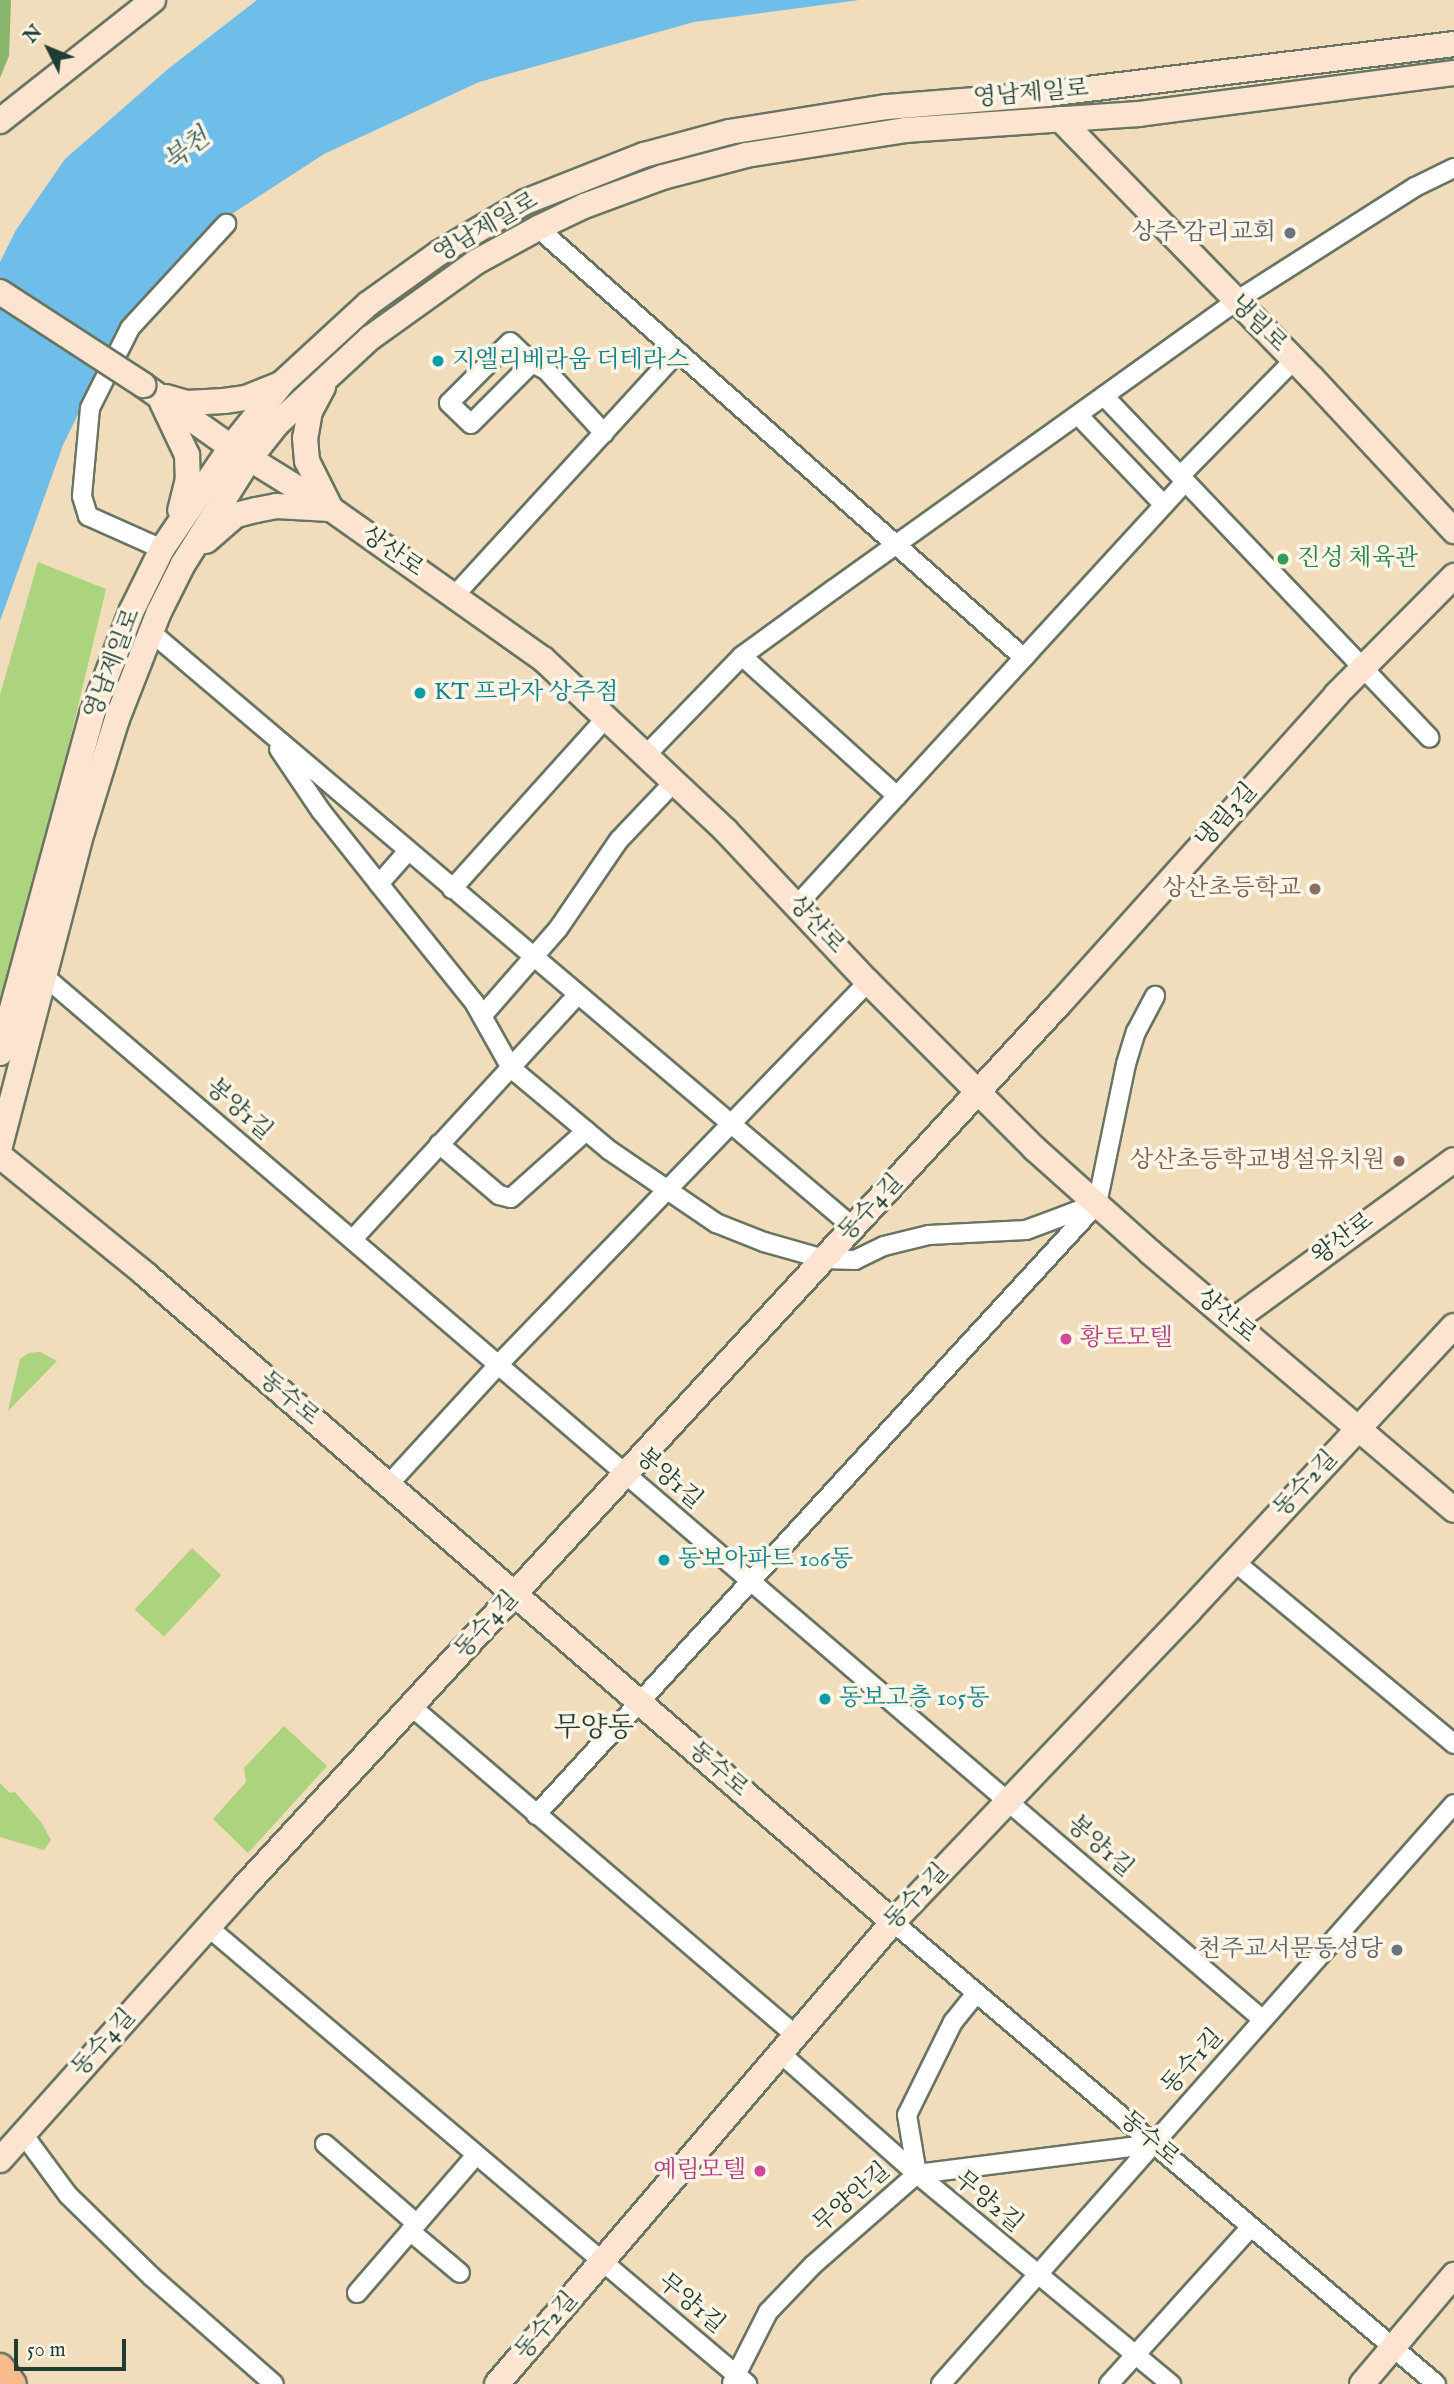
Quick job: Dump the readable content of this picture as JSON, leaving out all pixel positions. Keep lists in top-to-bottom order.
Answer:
{
  "streets": {
    "street": [
      "영남제일로",
      "냉림로",
      "상산로",
      "냉림3길",
      "봉양1길",
      "동수4길",
      "왕산로",
      "동수로",
      "동수2길",
      "동수1길",
      "무양안길",
      "무양2길",
      "무양1길"
    ]
  },
  "crossings": [
    ["영남제일로", "냉림로"],
    ["영남제일로", "상산로"],
    ["영남제일로", "봉양1길"],
    ["상산로", "냉림3길"],
    ["상산로", "동수4길"],
    ["상산로", "왕산로"],
    ["상산로", "동수2길"],
    ["냉림3길", "동수4길"],
    ["봉양1길", "동수4길"],
    ["봉양1길", "동수2길"],
    ["봉양1길", "동수1길"],
    ["동수4길", "동수로"],
    ["동수4길", "무양2길"],
    ["동수4길", "무양1길"],
    ["동수로", "동수2길"],
    ["동수로", "동수1길"],
    ["동수로", "무양안길"],
    ["동수2길", "무양2길"],
    ["동수2길", "무양1길"],
    ["동수1길", "무양안길"],
    ["동수1길", "무양2길"],
    ["무양안길", "무양2길"],
    ["무양안길", "무양1길"]
  ],
  "districts": ["무양동"],
  "water": ["북천"],
  "places": [
    "상주 감리교회",
    "지엘리베라움 더테라스",
    "진성 체육관",
    "KT 프라자 상주점",
    "상산초등학교",
    "상산초등학교병설유치원",
    "황토모텔",
    "동보아파트 106동",
    "동보고층 105동",
    "천주교서문동성당",
    "예림모텔"
  ],
  "scale_bar": "50 m",
  "north": "top left"
}
